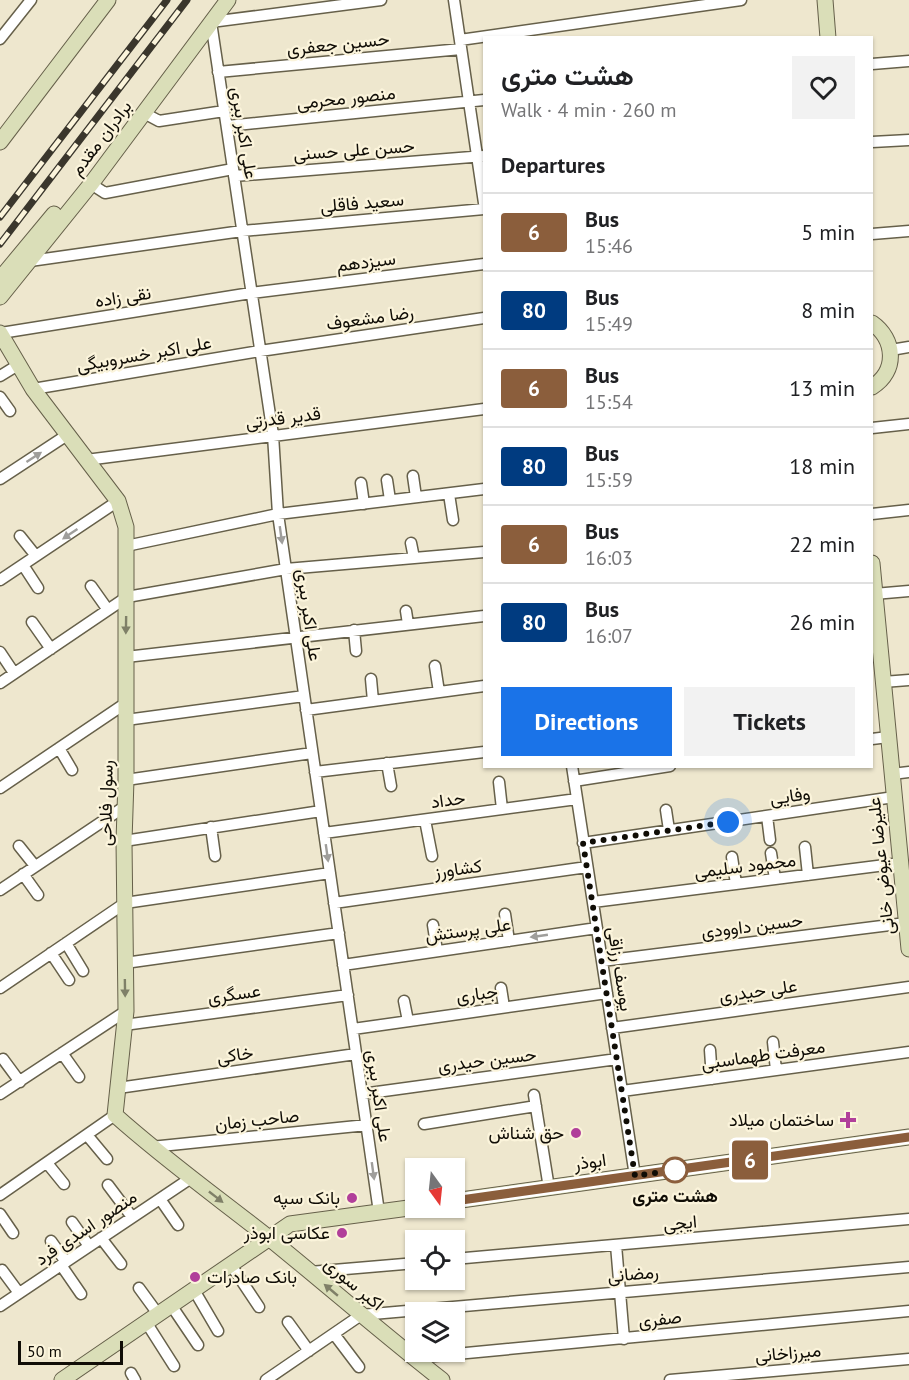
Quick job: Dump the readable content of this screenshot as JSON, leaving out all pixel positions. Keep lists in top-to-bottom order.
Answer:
{
  "streets": {
    "main road": [
      "برادران مقدم",
      "رسول فلاحی",
      "علیرضا عیوض خانی",
      "ابوذر",
      "اکبر سوری"
    ],
    "street": [
      "حسین جعفری",
      "منصور محرمی",
      "علی اکبر ببری",
      "حسن علی حسنی",
      "سعید فاقلی",
      "سیزدهم",
      "نقی زاده",
      "رضا مشعوف",
      "علی اکبر خسروبیگی",
      "قدیر قدرتی",
      "وفایی",
      "حداد",
      "محمود سلیمی",
      "کشاورز",
      "حسین داوودی",
      "علی پرستش",
      "یوسف رزاقی",
      "علی حیدری",
      "عسگری",
      "جباری",
      "خاکی",
      "معرفت طهماسبی",
      "حسین حیدری",
      "صاحب زمان",
      "ایجی",
      "منصور اسدی فرد",
      "رمضانی",
      "صفری",
      "میرزاخانی"
    ]
  },
  "crossings": [
    ["حسین جعفری", "علی اکبر ببری"],
    ["منصور محرمی", "علی اکبر ببری"],
    ["علی اکبر ببری", "برادران مقدم"],
    ["علی اکبر ببری", "حسن علی حسنی"],
    ["علی اکبر ببری", "سعید فاقلی"],
    ["علی اکبر ببری", "سیزدهم"],
    ["علی اکبر ببری", "نقی زاده"],
    ["علی اکبر ببری", "رضا مشعوف"],
    ["علی اکبر ببری", "علی اکبر خسروبیگی"],
    ["علی اکبر ببری", "قدیر قدرتی"],
    ["علی اکبر ببری", "حداد"],
    ["علی اکبر ببری", "کشاورز"],
    ["علی اکبر ببری", "علی پرستش"],
    ["علی اکبر ببری", "عسگری"],
    ["علی اکبر ببری", "جباری"],
    ["علی اکبر ببری", "خاکی"],
    ["علی اکبر ببری", "حسین حیدری"],
    ["علی اکبر ببری", "صاحب زمان"],
    ["برادران مقدم", "حسن علی حسنی"],
    ["برادران مقدم", "سعید فاقلی"],
    ["سیزدهم", "نقی زاده"],
    ["نقی زاده", "رسول فلاحی"],
    ["رضا مشعوف", "علی اکبر خسروبیگی"],
    ["علی اکبر خسروبیگی", "رسول فلاحی"],
    ["قدیر قدرتی", "رسول فلاحی"],
    ["وفایی", "علیرضا عیوض خانی"],
    ["وفایی", "یوسف رزاقی"],
    ["حداد", "یوسف رزاقی"],
    ["رسول فلاحی", "عسگری"],
    ["رسول فلاحی", "خاکی"],
    ["محمود سلیمی", "علیرضا عیوض خانی"],
    ["محمود سلیمی", "یوسف رزاقی"],
    ["علیرضا عیوض خانی", "حسین داوودی"],
    ["کشاورز", "یوسف رزاقی"],
    ["حسین داوودی", "یوسف رزاقی"],
    ["علی پرستش", "یوسف رزاقی"],
    ["یوسف رزاقی", "علی حیدری"],
    ["یوسف رزاقی", "جباری"],
    ["یوسف رزاقی", "معرفت طهماسبی"],
    ["یوسف رزاقی", "حسین حیدری"],
    ["یوسف رزاقی", "ابوذر"],
    ["رمضانی", "اکبر سوری"]
  ],
  "places": {
    "health": ["ساختمان میلاد"],
    "other": [
      "حق شناش",
      "هشت متری",
      "بانک سپه",
      "عکاسی ابوذر",
      "بانک صادرات"
    ]
  },
  "lines": ["bus line 6"],
  "scale_bar": "50 m",
  "north": "bottom",
  "page": {
    "on_map": "6",
    "heading": [
      ["هشت متری", "Walk · 4 min · 260 m"],
      "Departures"
    ],
    "list": [
      {
        "mark": "6",
        "name": "Bus",
        "note": "15:46",
        "value": "5 min"
      },
      {
        "mark": "80",
        "name": "Bus",
        "note": "15:49",
        "value": "8 min"
      },
      {
        "mark": "6",
        "name": "Bus",
        "note": "15:54",
        "value": "13 min"
      },
      {
        "mark": "80",
        "name": "Bus",
        "note": "15:59",
        "value": "18 min"
      },
      {
        "mark": "6",
        "name": "Bus",
        "note": "16:03",
        "value": "22 min"
      },
      {
        "mark": "80",
        "name": "Bus",
        "note": "16:07",
        "value": "26 min"
      }
    ],
    "buttons": ["Directions", "Tickets"],
    "scale": "50 m"
  }
}
